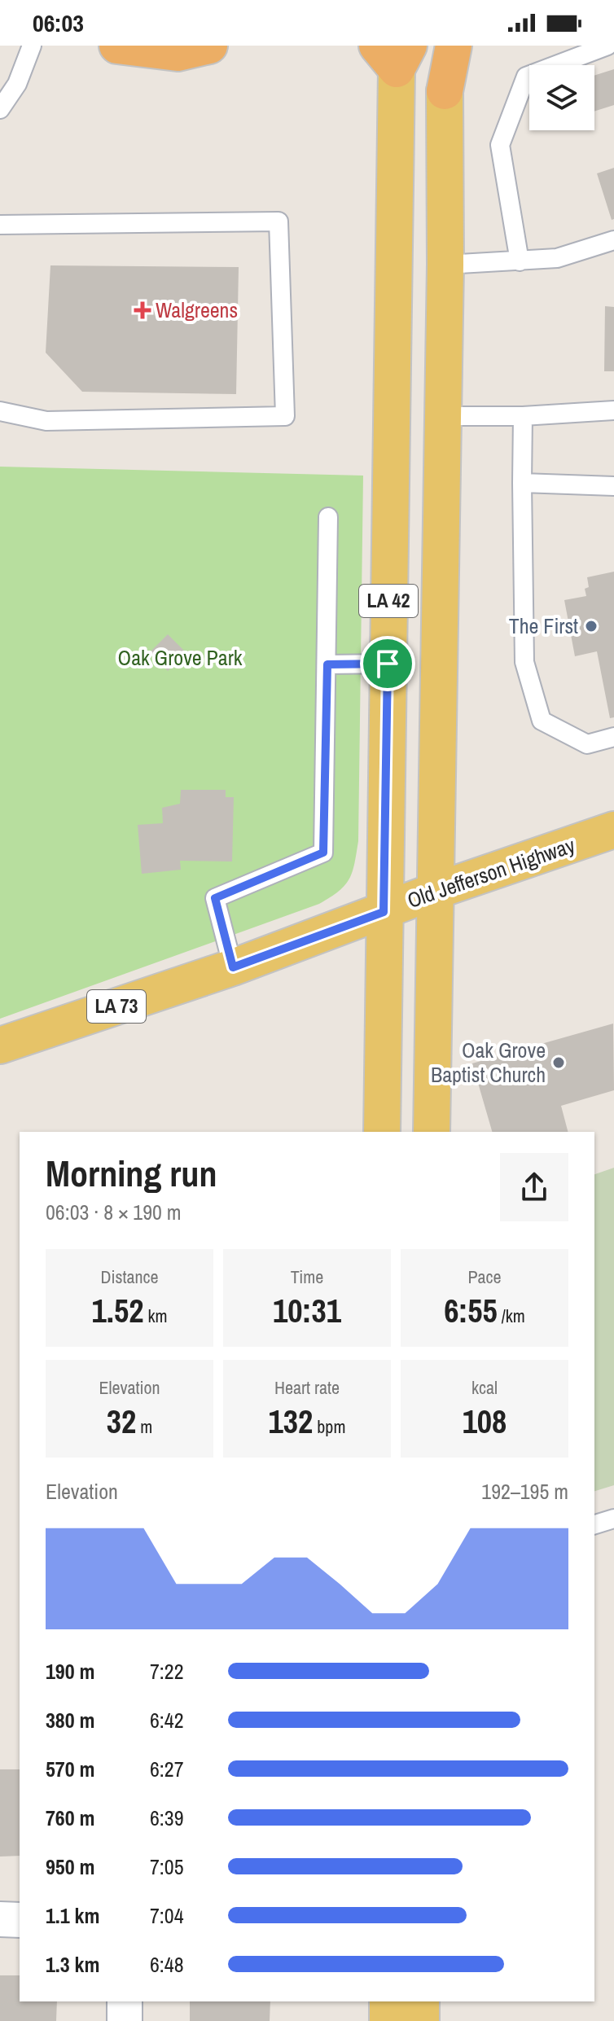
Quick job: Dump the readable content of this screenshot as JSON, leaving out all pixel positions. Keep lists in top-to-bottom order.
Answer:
{
  "streets": {
    "main road": ["LA 42", "Old Jefferson Highway", "LA 73"]
  },
  "crossings": [
    ["LA 42", "Old Jefferson Highway"]
  ],
  "parks": ["Oak Grove Park"],
  "places": {
    "health": ["Walgreens"],
    "other": ["The First", "Oak Grove Baptist Church"]
  },
  "page": {
    "status": "06:03",
    "heading": ["Morning run", "06:03 · 8 × 190 m"],
    "stats": [
      ["Distance", "1.52 km"],
      ["Time", "10:31"],
      ["Pace", "6:55 /km"],
      ["Elevation", "32 m"],
      ["Heart rate", "132 bpm"],
      ["kcal", "108"]
    ],
    "chart": ["Elevation", "192–195 m"],
    "list": [
      {
        "name": "190 m",
        "note": "7:22"
      },
      {
        "name": "380 m",
        "note": "6:42"
      },
      {
        "name": "570 m",
        "note": "6:27"
      },
      {
        "name": "760 m",
        "note": "6:39"
      },
      {
        "name": "950 m",
        "note": "7:05"
      },
      {
        "name": "1.1 km",
        "note": "7:04"
      },
      {
        "name": "1.3 km",
        "note": "6:48"
      }
    ]
  }
}
